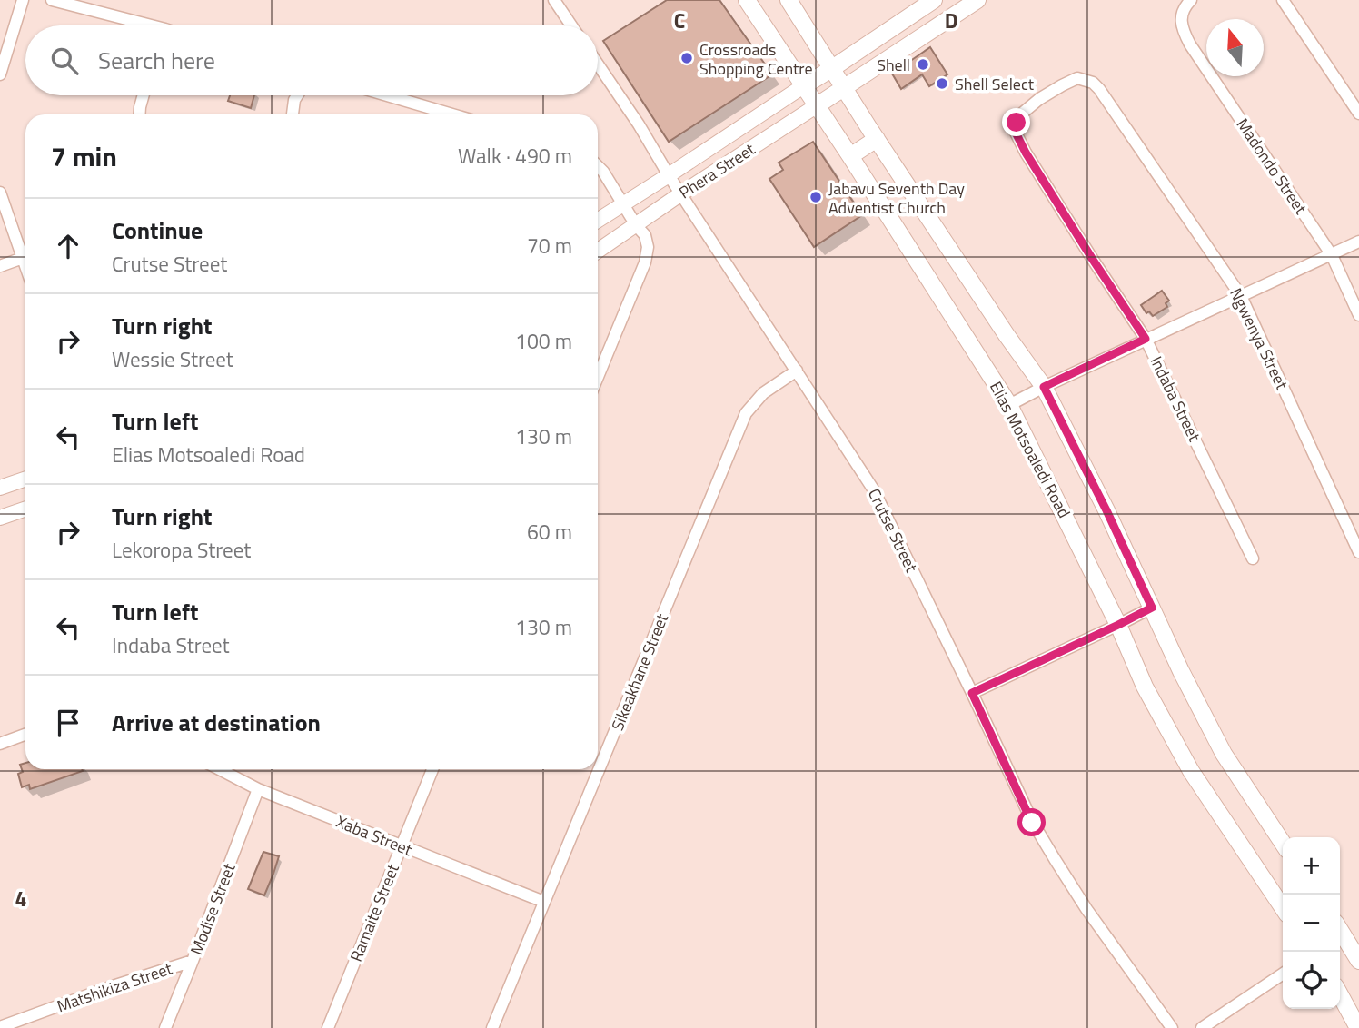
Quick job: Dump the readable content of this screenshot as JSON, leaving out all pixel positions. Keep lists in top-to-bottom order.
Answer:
{
  "streets": {
    "main road": ["Phera Street", "Elias Motsoaledi Road"],
    "street": [
      "Madondo Street",
      "Ngwenya Street",
      "Indaba Street",
      "Crutse Street",
      "Sikeakhane Street",
      "Xaba Street",
      "Modise Street",
      "Ramaite Street",
      "Matshikiza Street"
    ]
  },
  "crossings": [
    ["Phera Street", "Elias Motsoaledi Road"],
    ["Phera Street", "Crutse Street"],
    ["Ngwenya Street", "Indaba Street"],
    ["Crutse Street", "Sikeakhane Street"],
    ["Sikeakhane Street", "Xaba Street"],
    ["Xaba Street", "Modise Street"],
    ["Xaba Street", "Ramaite Street"],
    ["Modise Street", "Matshikiza Street"]
  ],
  "places": [
    "Crossroads Shopping Centre",
    "Shell",
    "Shell Select",
    "Jabavu Seventh Day Adventist Church"
  ],
  "north": "top",
  "page": {
    "search": "Search here",
    "heading": ["7 min", "Walk · 490 m"],
    "list": [
      ["Continue", "Crutse Street", "70 m"],
      ["Turn right", "Wessie Street", "100 m"],
      ["Turn left", "Elias Motsoaledi Road", "130 m"],
      ["Turn right", "Lekoropa Street", "60 m"],
      ["Turn left", "Indaba Street", "130 m"],
      "Arrive at destination"
    ],
    "map_buttons": ["+", "−"]
  },
  "grid": {
    "columns": ["C", "D"],
    "rows": ["4"]
  }
}
